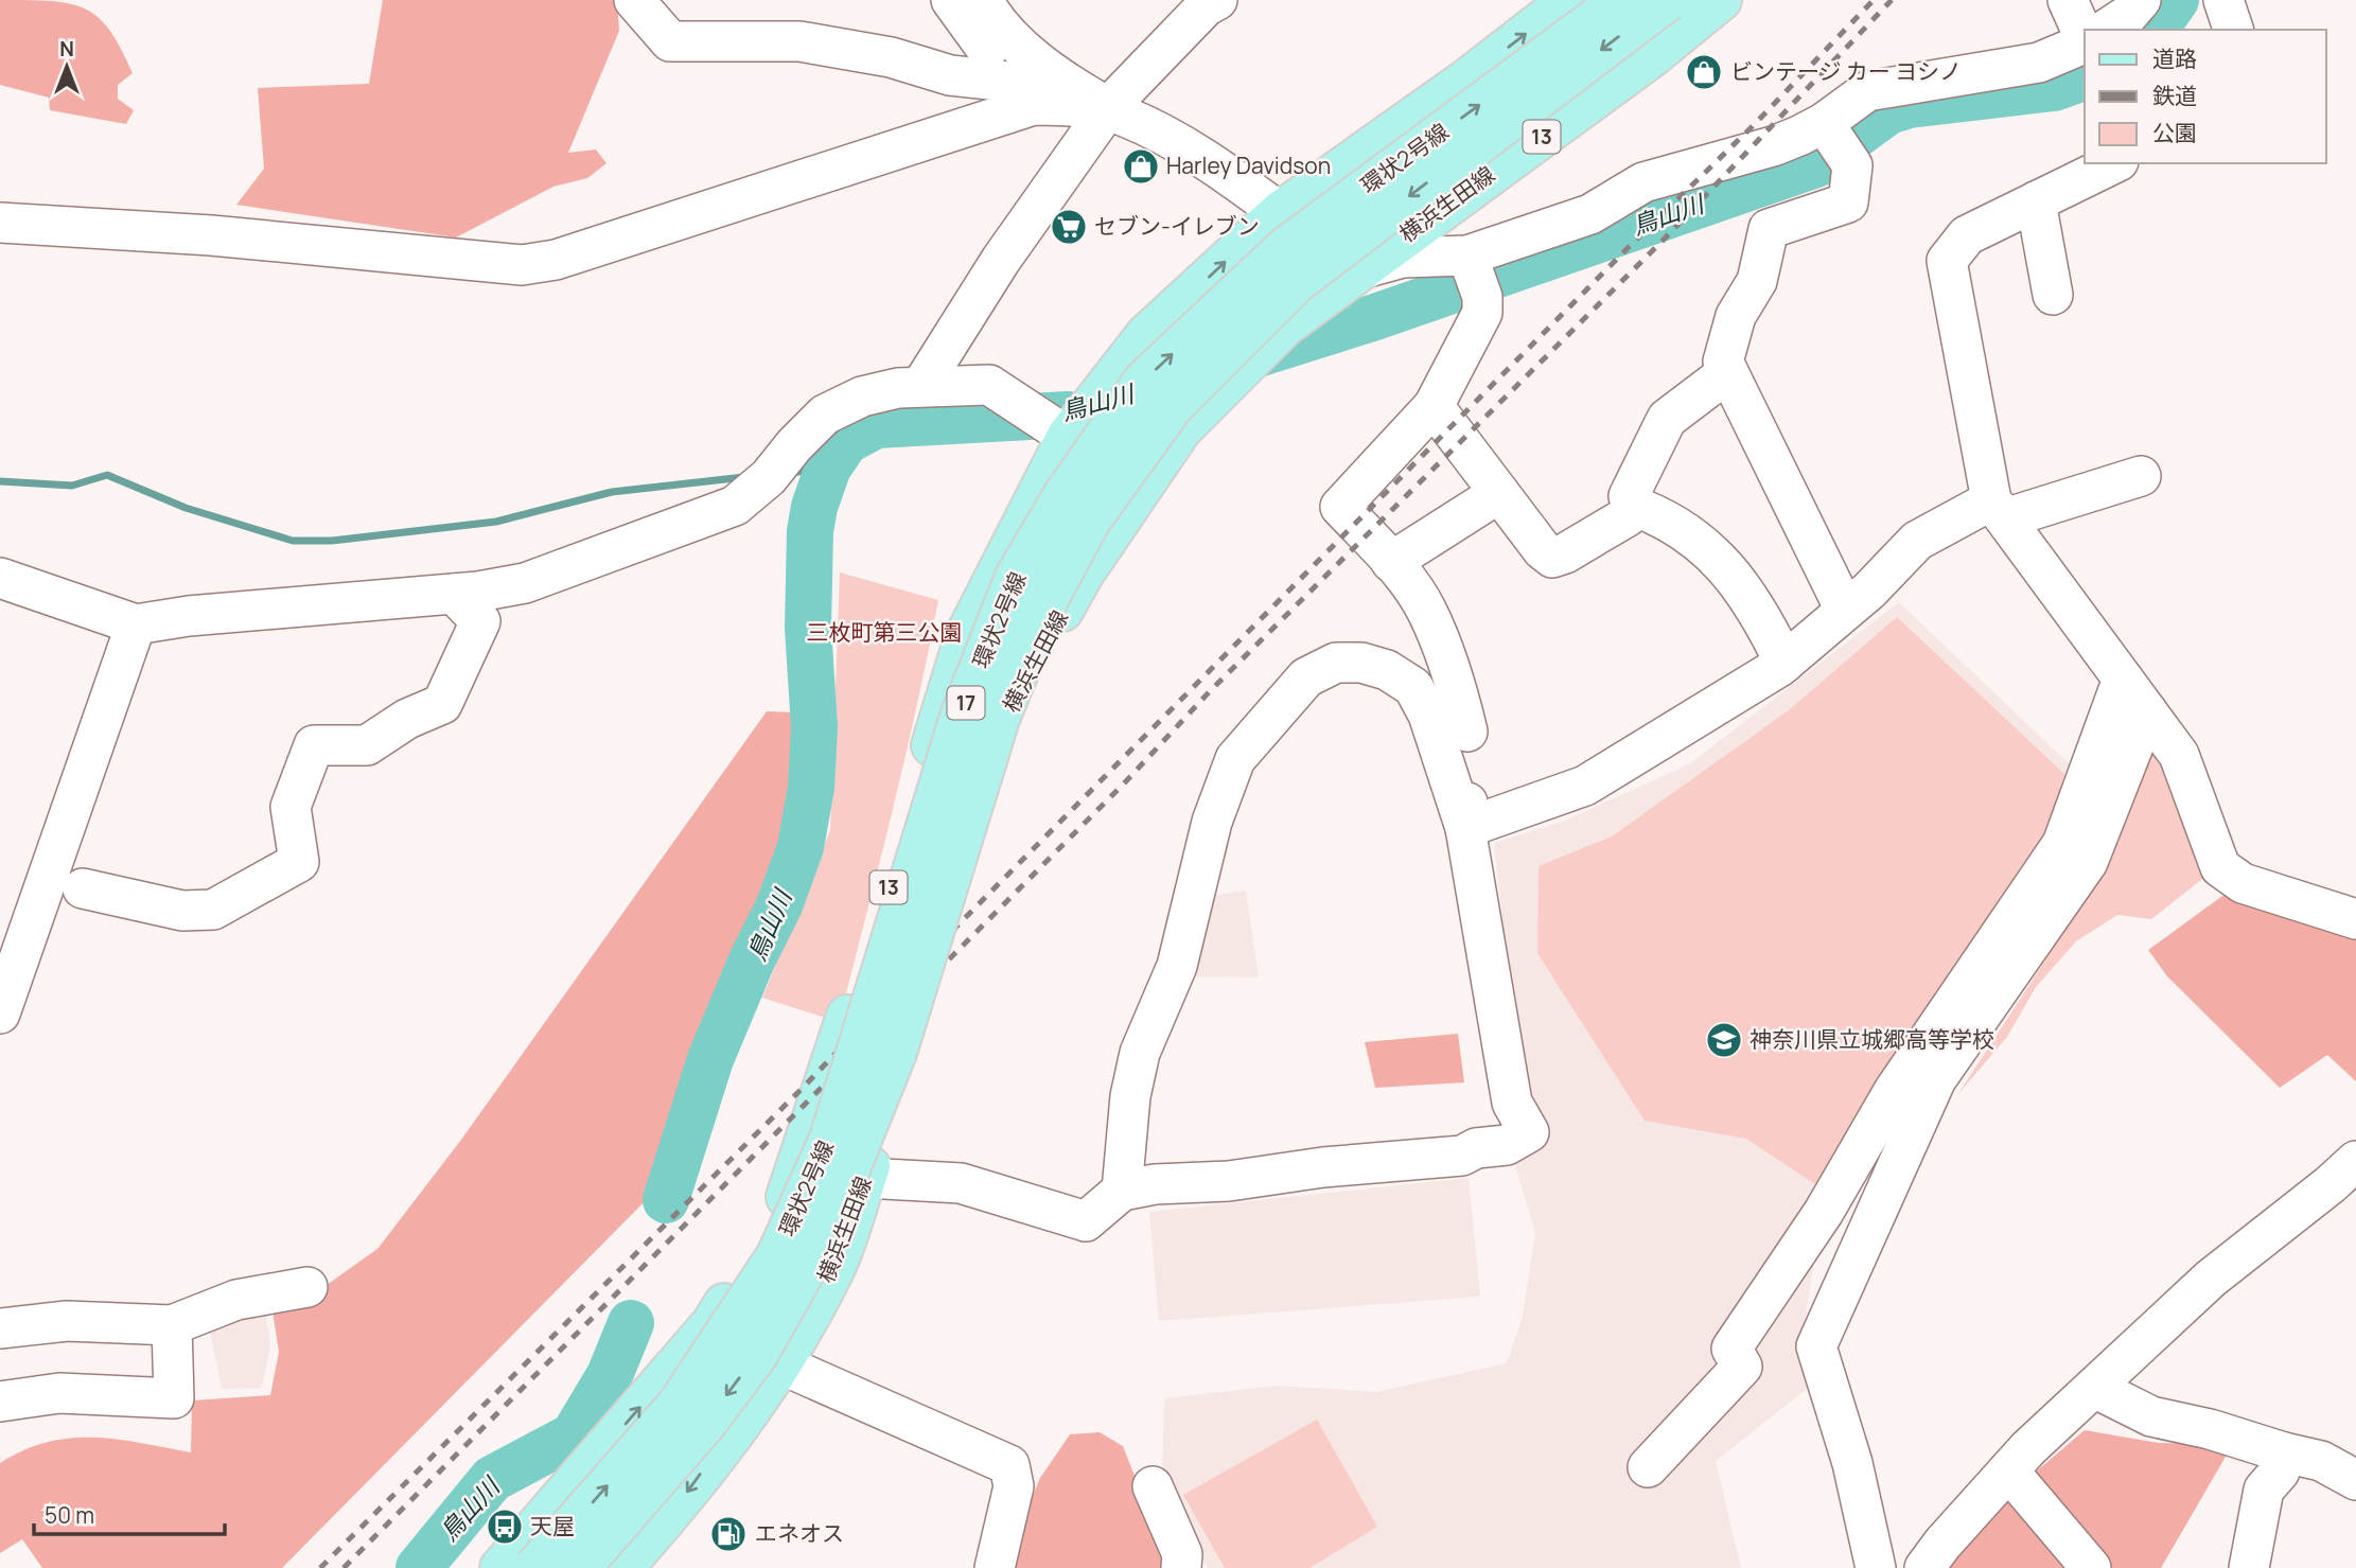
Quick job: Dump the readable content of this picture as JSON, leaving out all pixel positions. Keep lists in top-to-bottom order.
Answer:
{
  "streets": {
    "main road": [
      "13",
      "環状2号線",
      "横浜生田線",
      "17"
    ]
  },
  "water": ["鳥山川"],
  "parks": ["三枚町第三公園"],
  "places": {
    "shop": ["ビンテージ カー ヨシノ", "Harley Davidson"],
    "supermarket": ["セブン-イレブン"],
    "school or university": ["神奈川県立城郷高等学校"],
    "bus stop": ["天屋"],
    "fuel station": ["エネオス"]
  },
  "legend": ["道路", "鉄道", "公園"],
  "scale_bar": "50 m",
  "north": "top"
}
